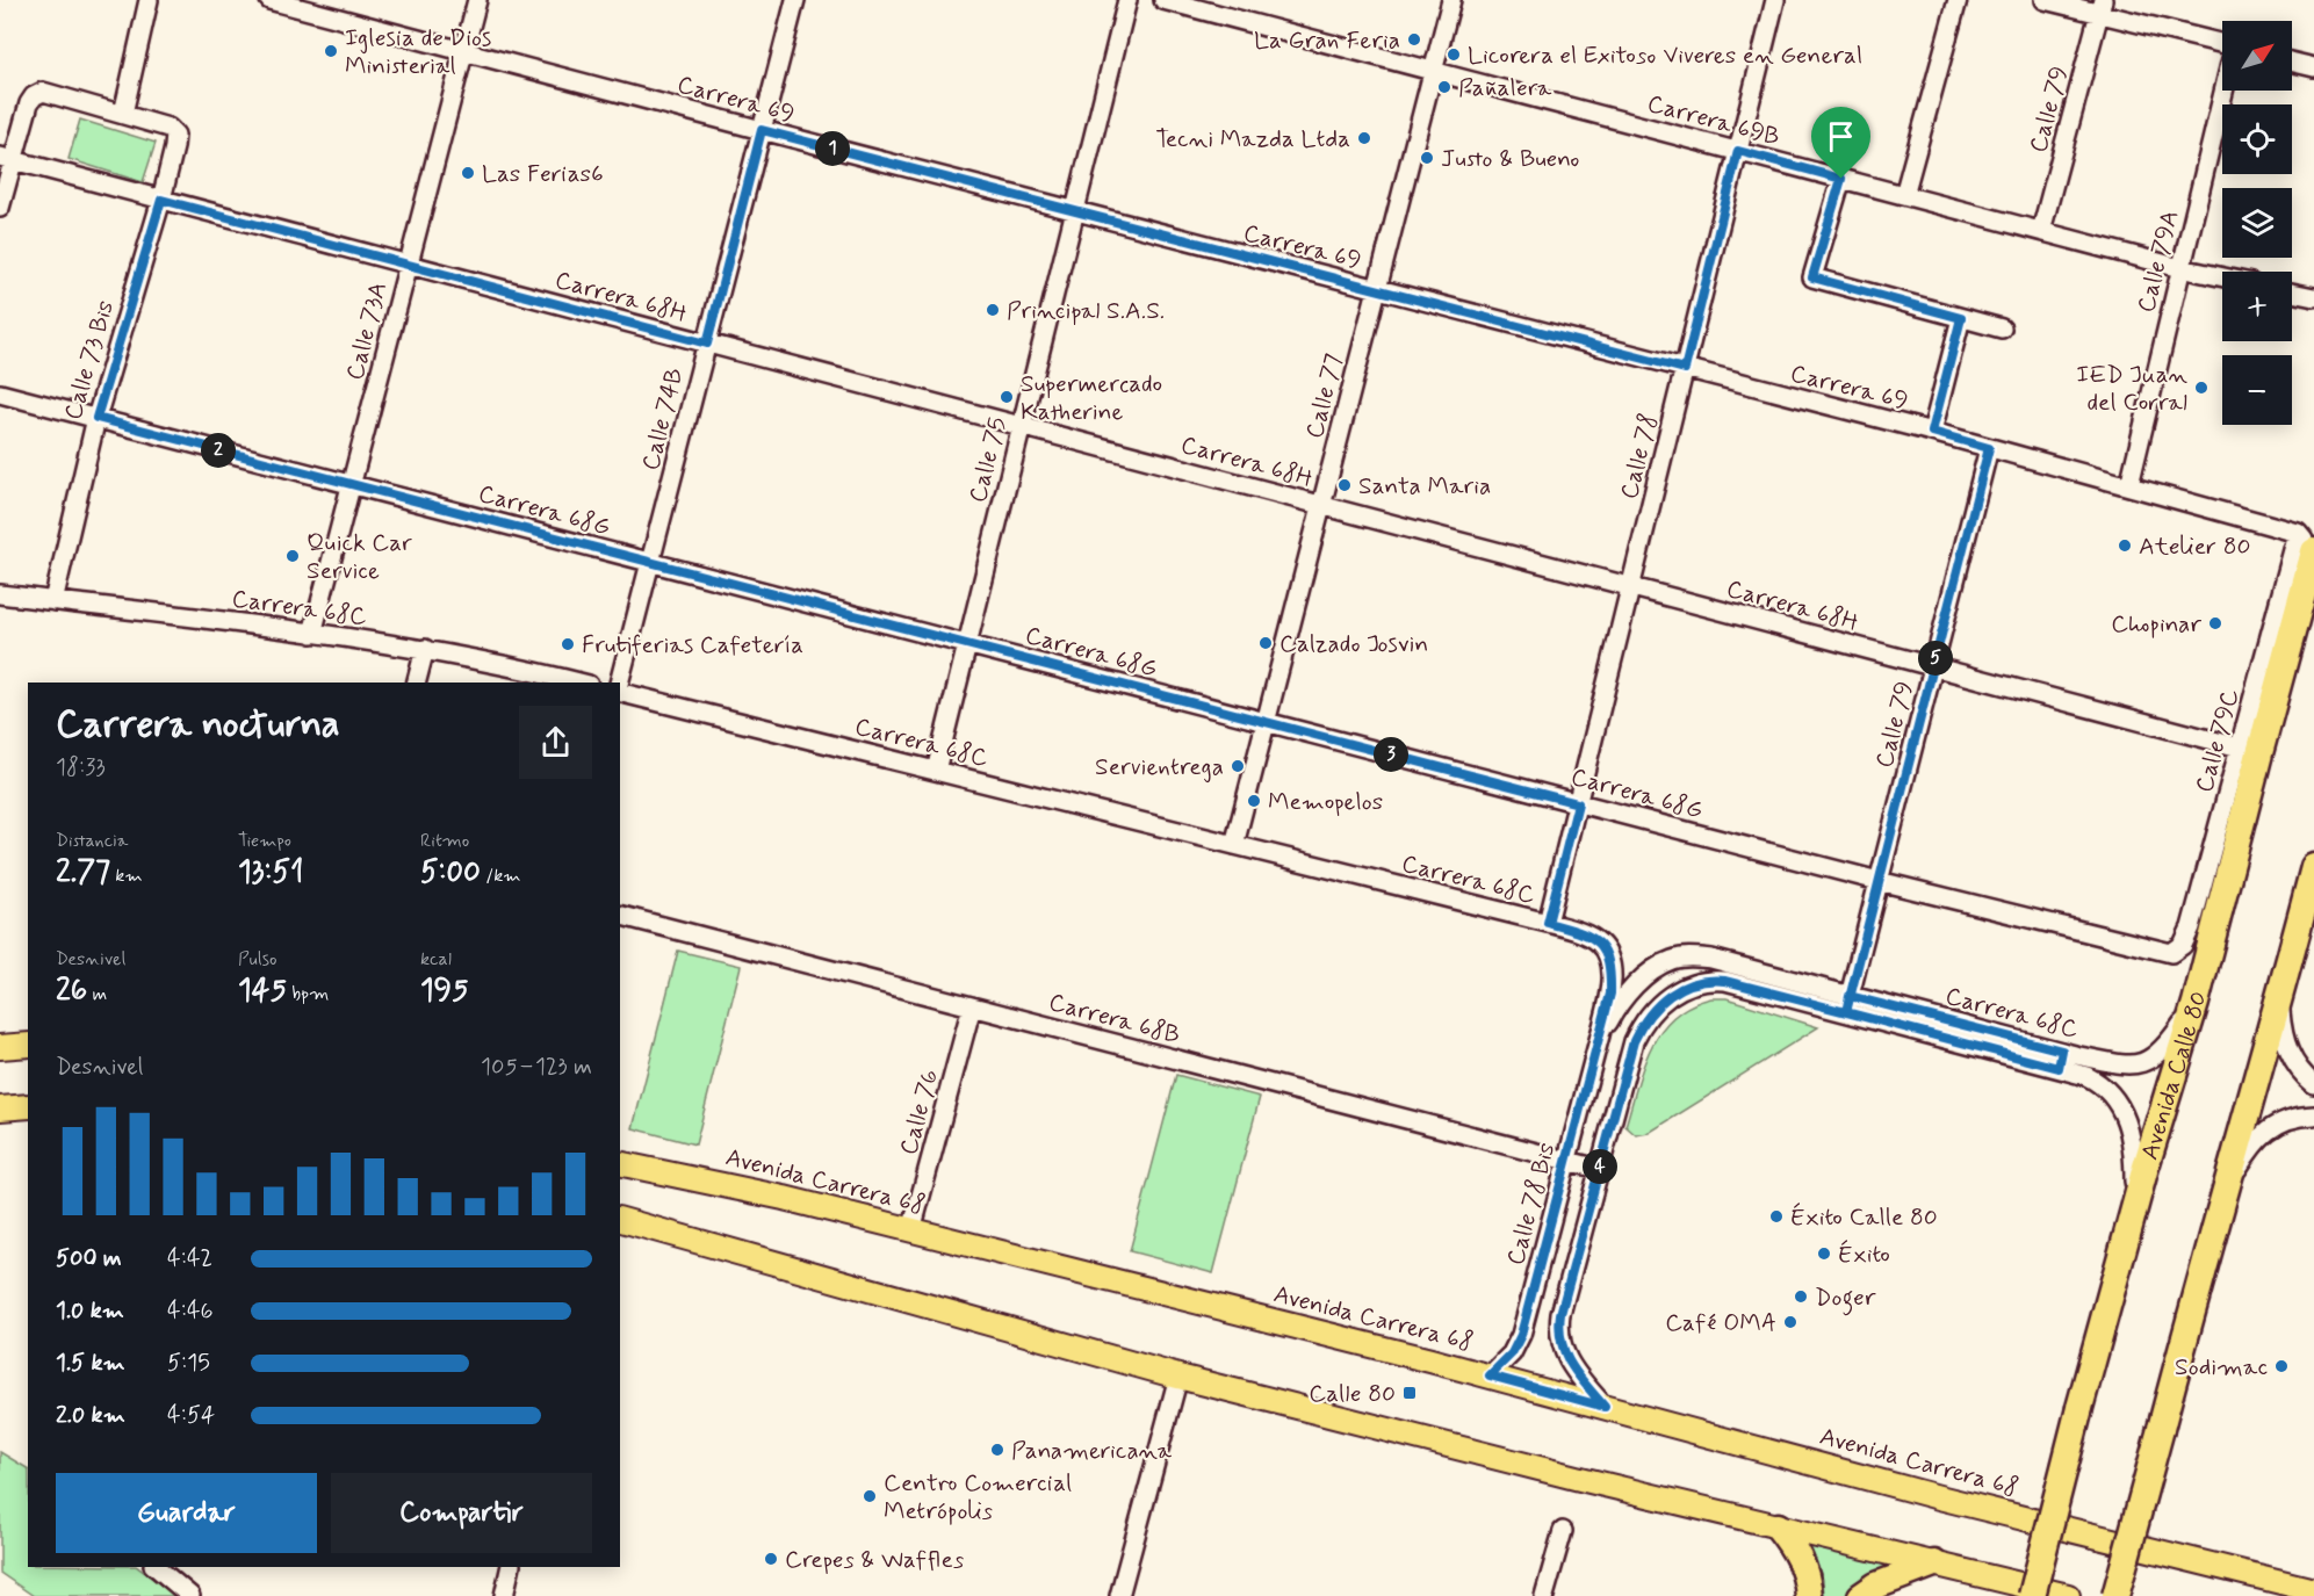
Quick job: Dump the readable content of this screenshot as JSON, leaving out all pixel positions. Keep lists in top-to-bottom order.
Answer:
{
  "streets": {
    "highway": ["Avenida Calle 80"],
    "main road": ["Avenida Carrera 68"],
    "street": [
      "Carrera 69",
      "Calle 79",
      "Carrera 69B",
      "Calle 79A",
      "Carrera 68H",
      "Calle 73A",
      "Calle 73 Bis",
      "Calle 77",
      "Calle 74B",
      "Calle 78",
      "Calle 75",
      "Carrera 68G",
      "Carrera 68C",
      "Calle 79C",
      "Carrera 68B",
      "Calle 76",
      "Calle 78 Bis"
    ]
  },
  "crossings": [
    ["Carrera 69", "Calle 79"],
    ["Carrera 69", "Calle 79A"],
    ["Carrera 69", "Calle 73A"],
    ["Carrera 69", "Calle 77"],
    ["Carrera 69", "Calle 74B"],
    ["Carrera 69", "Calle 78"],
    ["Carrera 69", "Calle 75"],
    ["Carrera 69", "Calle 79C"],
    ["Carrera 69", "Avenida Calle 80"],
    ["Calle 79", "Carrera 69B"],
    ["Calle 79", "Carrera 68H"],
    ["Calle 79", "Carrera 68G"],
    ["Calle 79", "Carrera 68C"],
    ["Carrera 69B", "Calle 79A"],
    ["Carrera 69B", "Calle 77"],
    ["Carrera 69B", "Calle 78"],
    ["Carrera 68H", "Calle 73A"],
    ["Carrera 68H", "Calle 73 Bis"],
    ["Carrera 68H", "Calle 77"],
    ["Carrera 68H", "Calle 74B"],
    ["Carrera 68H", "Calle 78"],
    ["Carrera 68H", "Calle 75"],
    ["Carrera 68H", "Calle 79C"],
    ["Calle 73A", "Carrera 68G"],
    ["Calle 73A", "Carrera 68C"],
    ["Calle 73 Bis", "Carrera 68G"],
    ["Calle 73 Bis", "Carrera 68C"],
    ["Calle 77", "Carrera 68G"],
    ["Calle 77", "Carrera 68C"],
    ["Calle 74B", "Carrera 68G"],
    ["Calle 78", "Carrera 68G"],
    ["Calle 78", "Carrera 68C"],
    ["Calle 75", "Carrera 68G"],
    ["Calle 75", "Carrera 68C"],
    ["Carrera 68G", "Calle 79C"],
    ["Carrera 68C", "Carrera 68B"],
    ["Carrera 68C", "Avenida Calle 80"],
    ["Carrera 68C", "Calle 78 Bis"],
    ["Calle 79C", "Avenida Calle 80"],
    ["Carrera 68B", "Calle 76"],
    ["Carrera 68B", "Calle 78 Bis"],
    ["Calle 76", "Avenida Carrera 68"],
    ["Avenida Carrera 68", "Calle 78 Bis"]
  ],
  "places": {
    "other": [
      "La Gran Feria",
      "Iglesia de Dios Ministerial",
      "Licorera el Exitoso Viveres en General",
      "Pañalera",
      "Tecni Mazda Ltda",
      "Justo & Bueno",
      "Las Ferias6",
      "Principal S.A.S.",
      "IED Juan del Corral",
      "Supermercado Katherine",
      "Santa Maria",
      "Atelier 80",
      "Quick Car Service",
      "Chopinar",
      "Calzado Josvin",
      "Frutiferias Cafetería",
      "Servientrega",
      "Memopelos",
      "Éxito Calle 80",
      "Éxito",
      "Doger",
      "Café OMA",
      "Sodimac",
      "Panamericana",
      "Centro Comercial Metrópolis",
      "Crepes & Waffles"
    ],
    "transit": ["Calle 80"]
  },
  "north": "top right",
  "page": {
    "map_buttons": ["+", "−"],
    "pins": [
      "1",
      "2",
      "5",
      "3",
      "4"
    ],
    "heading": ["Carrera nocturna", "18:33"],
    "stats": [
      ["Distancia", "2.77 km"],
      ["Tiempo", "13:51"],
      ["Ritmo", "5:00 /km"],
      ["Desnivel", "26 m"],
      ["Pulso", "145 bpm"],
      ["kcal", "195"]
    ],
    "chart": ["Desnivel", "105–123 m"],
    "list": [
      {
        "name": "500 m",
        "note": "4:42"
      },
      {
        "name": "1.0 km",
        "note": "4:46"
      },
      {
        "name": "1.5 km",
        "note": "5:15"
      },
      {
        "name": "2.0 km",
        "note": "4:54"
      }
    ],
    "buttons": ["Guardar", "Compartir"]
  }
}
